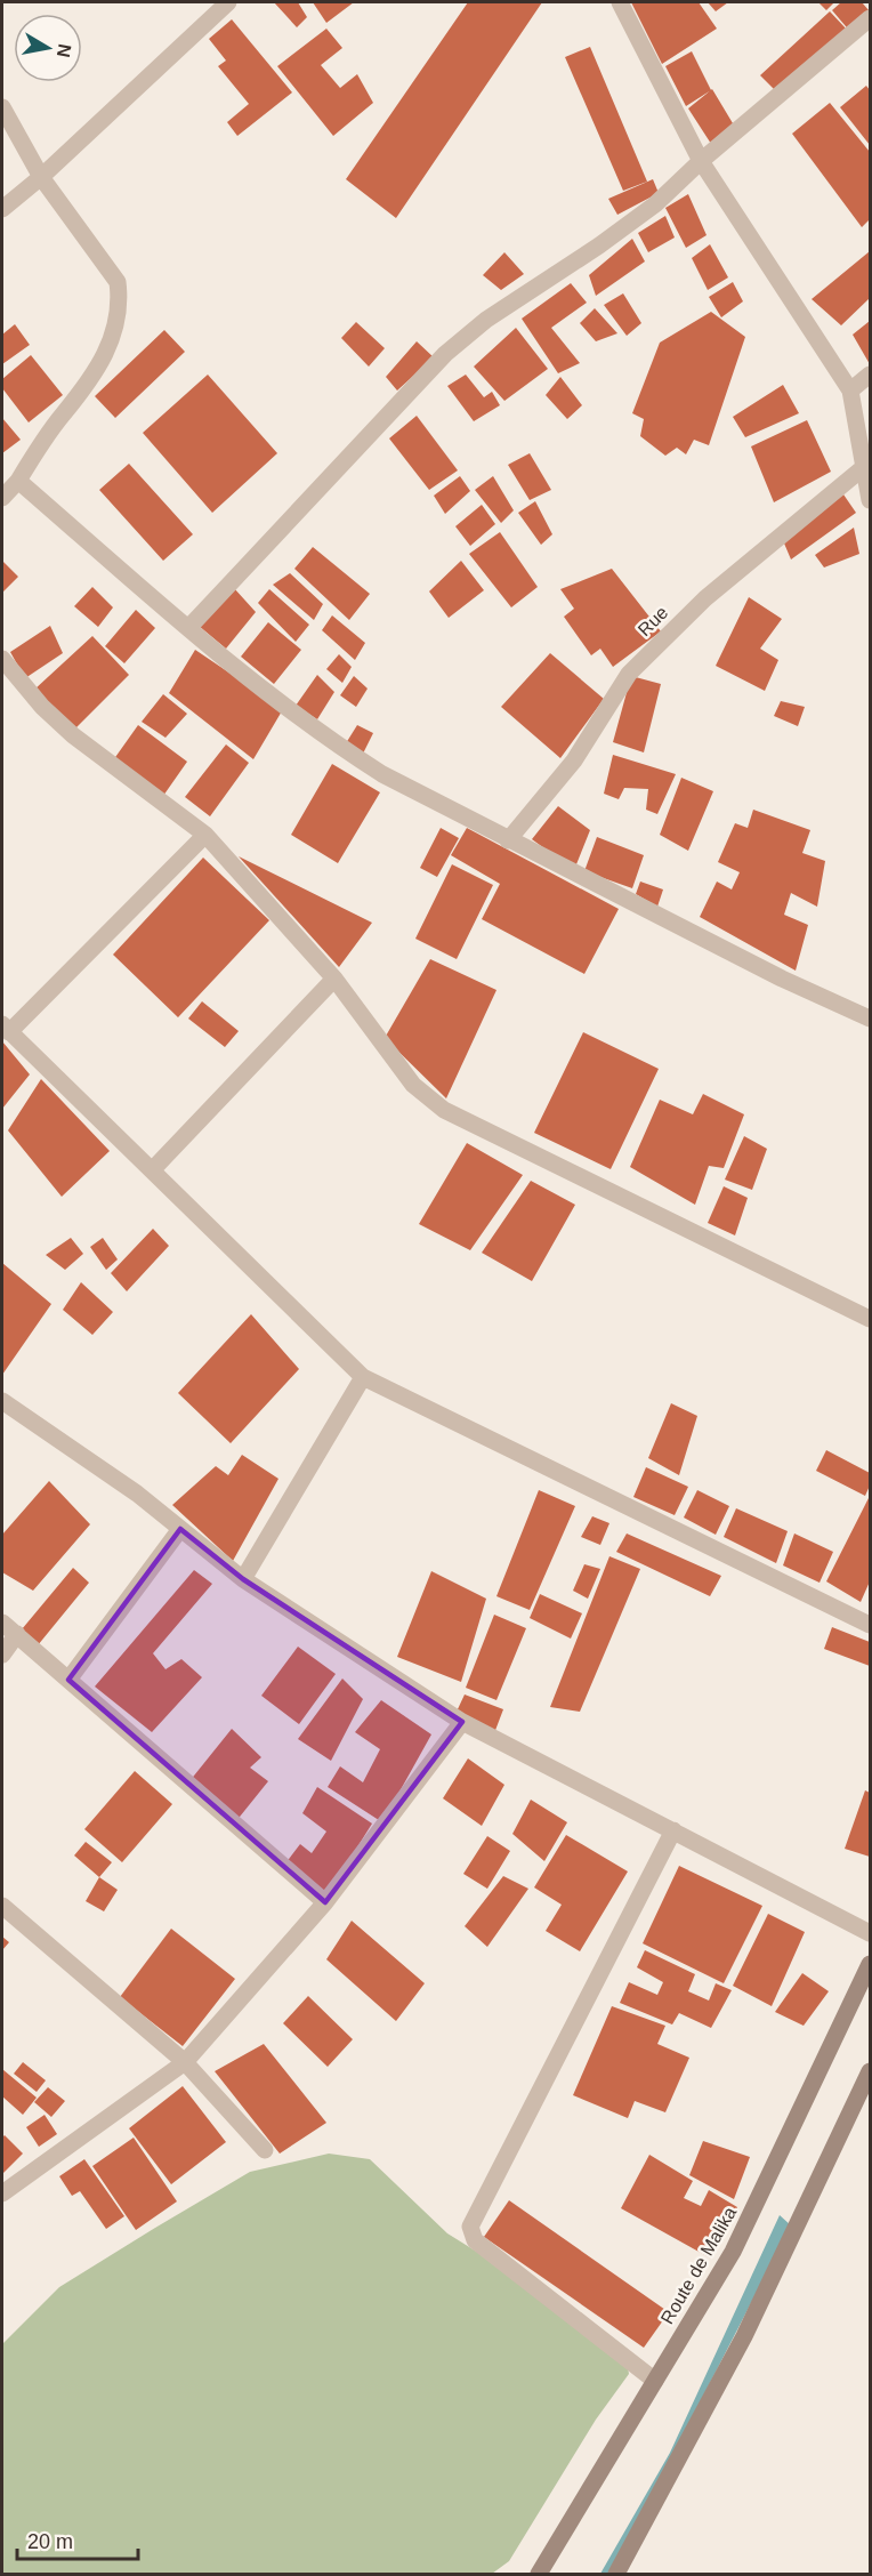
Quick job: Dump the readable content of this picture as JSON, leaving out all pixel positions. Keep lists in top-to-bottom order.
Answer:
{
  "streets": {
    "main road": ["Route de Malika"],
    "street": ["Rue"]
  },
  "scale_bar": "20 m",
  "north": "right"
}
